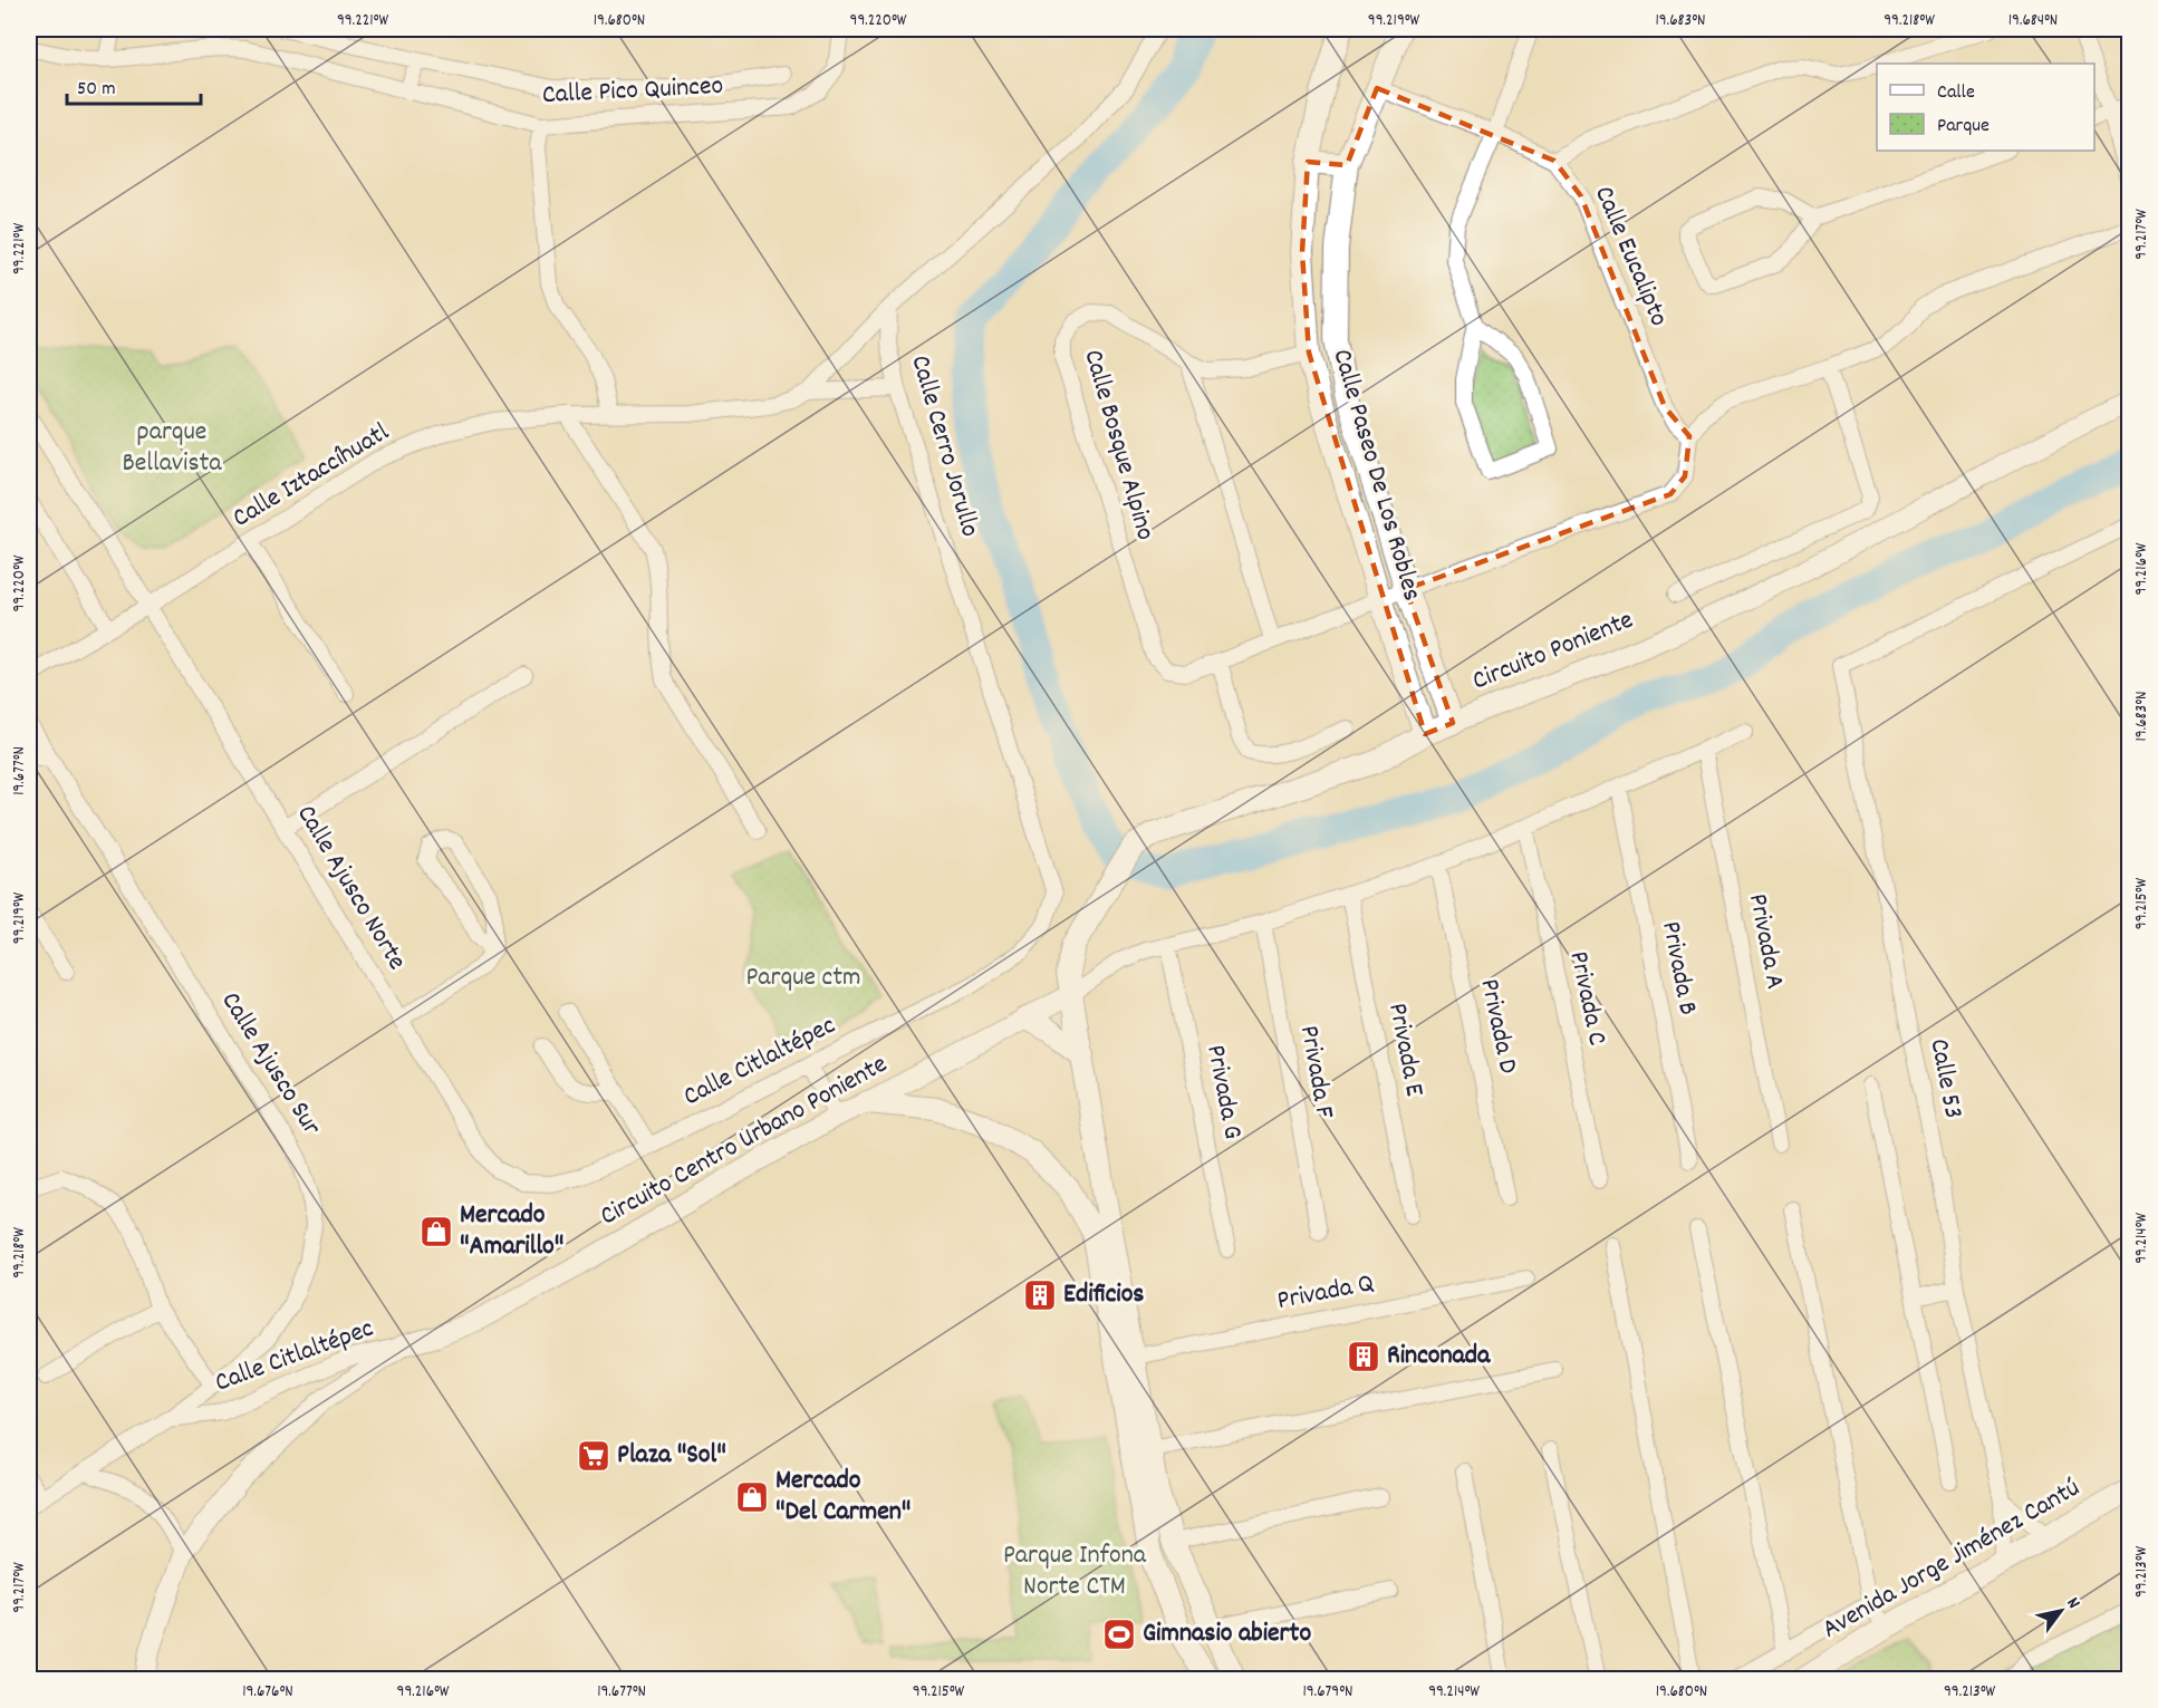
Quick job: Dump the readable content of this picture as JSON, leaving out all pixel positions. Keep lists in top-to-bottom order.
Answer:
{
  "streets": {
    "main road": ["Calle Paseo De Los Robles", "Circuito Poniente", "Avenida Jorge Jiménez Cantú"],
    "street": [
      "Calle Pico Quinceo",
      "Calle Eucalipto",
      "Calle Bosque Alpino",
      "Calle Cerro Jorullo",
      "Calle Iztaccíhuatl",
      "Calle Ajusco Norte",
      "Privada A",
      "Privada B",
      "Privada C",
      "Privada D",
      "Privada E",
      "Calle Citlaltépec",
      "Calle Ajusco Sur",
      "Privada F",
      "Calle 53",
      "Privada G",
      "Circuito Centro Urbano Poniente",
      "Privada Q"
    ]
  },
  "crossings": [
    ["Calle Eucalipto", "Calle Paseo De Los Robles"],
    ["Calle Bosque Alpino", "Calle Paseo De Los Robles"],
    ["Calle Cerro Jorullo", "Calle Iztaccíhuatl"],
    ["Calle Cerro Jorullo", "Calle Citlaltépec"],
    ["Calle Paseo De Los Robles", "Circuito Poniente"],
    ["Calle Iztaccíhuatl", "Calle Ajusco Norte"],
    ["Circuito Poniente", "Circuito Centro Urbano Poniente"],
    ["Circuito Poniente", "Privada Q"],
    ["Calle Ajusco Norte", "Calle Citlaltépec"],
    ["Calle Citlaltépec", "Calle Ajusco Sur"],
    ["Calle Citlaltépec", "Circuito Centro Urbano Poniente"],
    ["Calle 53", "Avenida Jorge Jiménez Cantú"]
  ],
  "parks": ["parque Bellavista", "Parque ctm", "Parque Infona Norte CTM"],
  "places": {
    "shop": ["Mercado \"Amarillo\"", "Mercado \"Del Carmen\""],
    "building": ["Edificios", "Rinconada"],
    "supermarket": ["Plaza \"Sol\""],
    "sports": ["Gimnasio abierto"]
  },
  "legend": ["Calle", "Parque"],
  "scale_bar": "50 m",
  "north": "top right",
  "coordinates": [
    "99.221°W",
    "19.680°N",
    "99.220°W",
    "99.219°W",
    "19.683°N",
    "99.218°W",
    "19.684°N",
    "99.217°W",
    "99.216°W",
    "19.677°N",
    "99.215°W",
    "99.214°W",
    "99.213°W",
    "19.676°N",
    "19.679°N"
  ]
}
